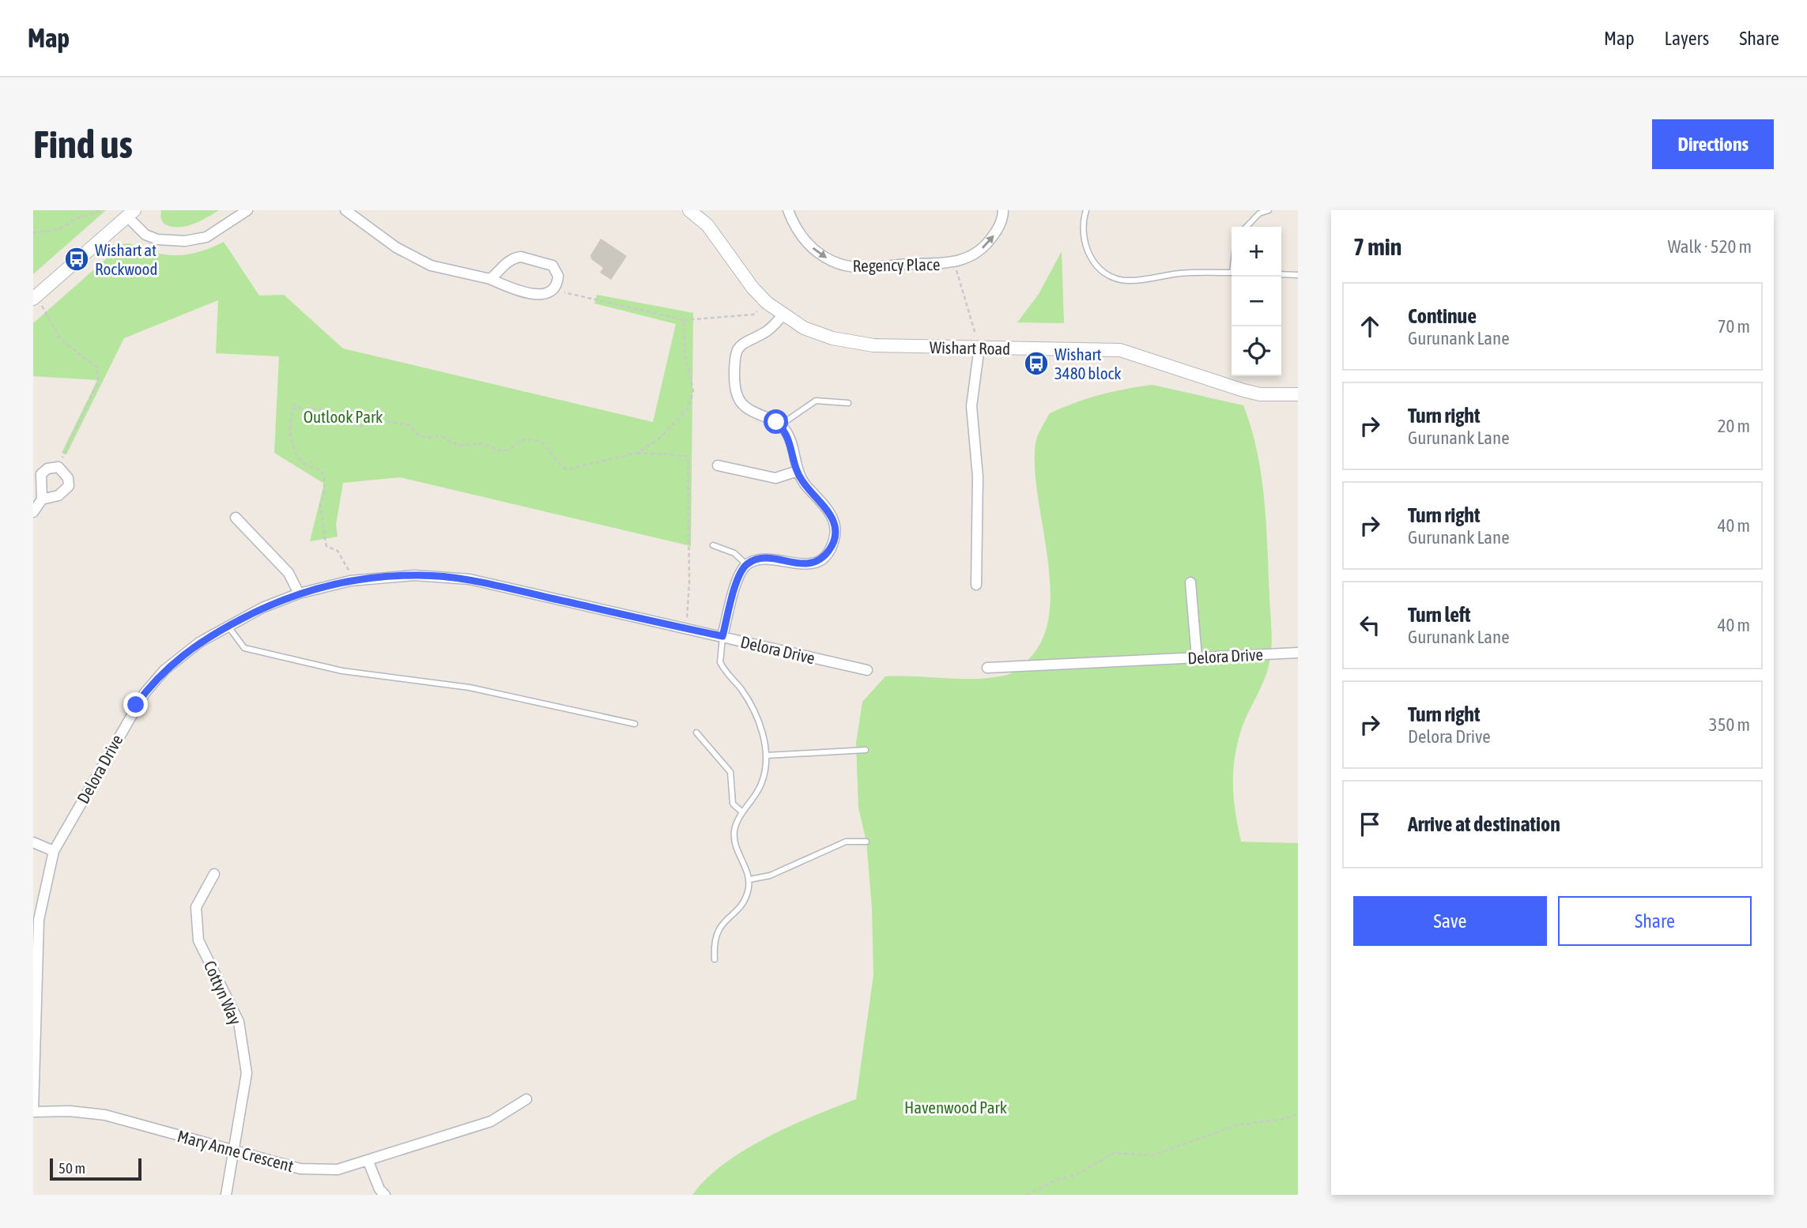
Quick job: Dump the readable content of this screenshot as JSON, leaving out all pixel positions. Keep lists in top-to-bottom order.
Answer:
{
  "streets": {
    "street": [
      "Regency Place",
      "Wishart Road",
      "Delora Drive",
      "Cottyn Way",
      "Mary Anne Crescent"
    ]
  },
  "crossings": [
    ["Delora Drive", "Mary Anne Crescent"],
    ["Cottyn Way", "Mary Anne Crescent"]
  ],
  "one_way": ["Regency Place"],
  "parks": ["Outlook Park", "Havenwood Park"],
  "places": {
    "bus stop": ["Wishart at Rockwood", "Wishart 3480 block"]
  },
  "scale_bar": "50 m",
  "page": {
    "header": "Map",
    "nav": ["Map", "Layers", "Share"],
    "buttons": [
      "Directions",
      ["Save", "Share"]
    ],
    "title": "Find us",
    "heading": ["7 min", "Walk · 520 m"],
    "map_buttons": ["+", "−"],
    "list": [
      ["Continue", "Gurunank Lane", "70 m"],
      ["Turn right", "Gurunank Lane", "20 m"],
      ["Turn right", "Gurunank Lane", "40 m"],
      ["Turn left", "Gurunank Lane", "40 m"],
      ["Turn right", "Delora Drive", "350 m"],
      "Arrive at destination"
    ],
    "scale": "50 m"
  }
}
